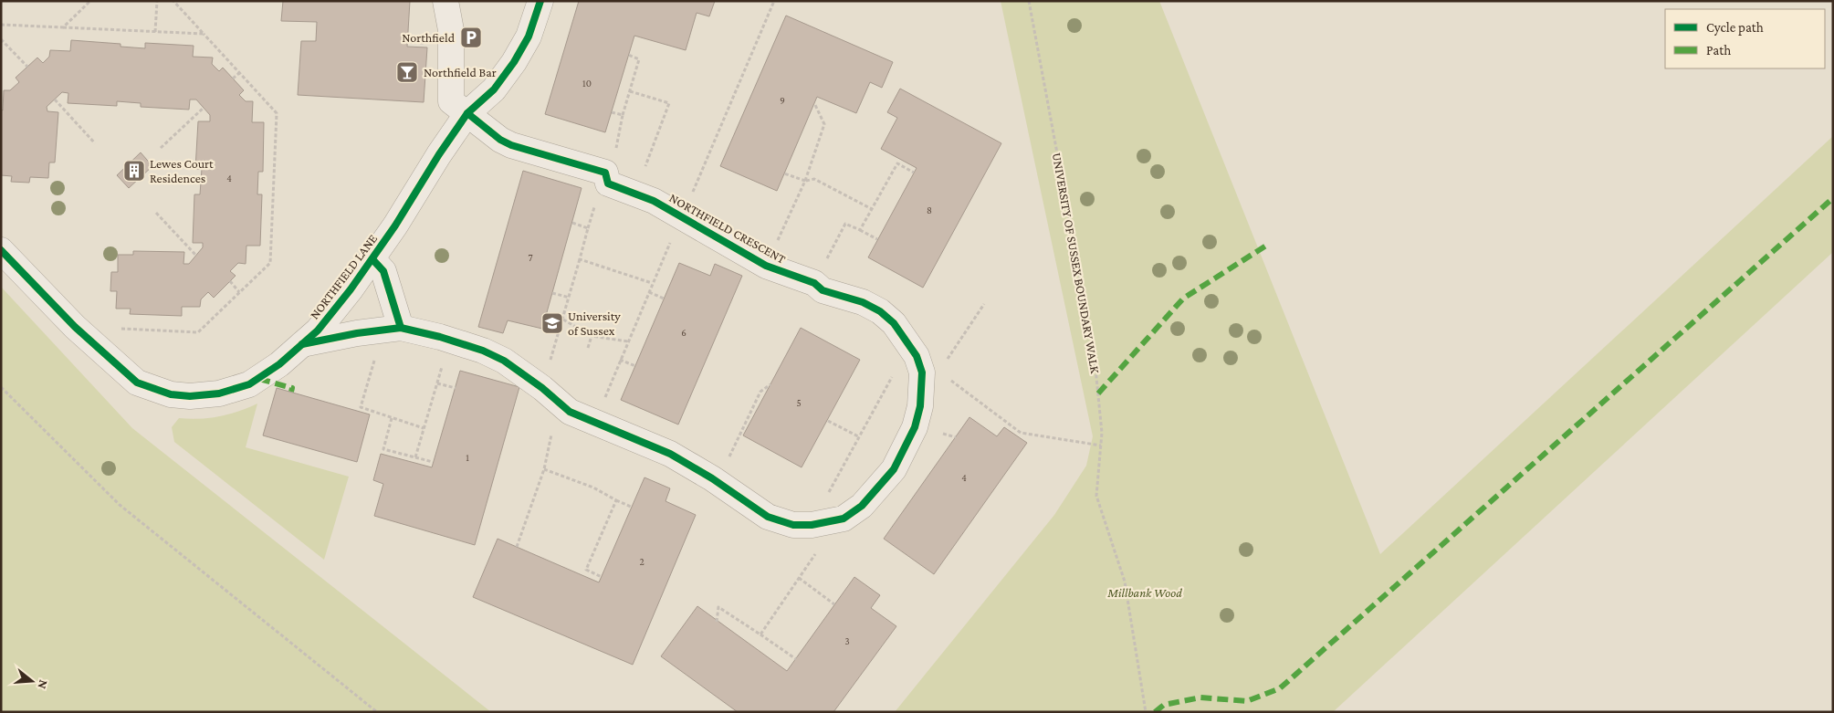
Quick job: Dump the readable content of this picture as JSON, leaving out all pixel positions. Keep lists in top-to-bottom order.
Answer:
{
  "streets": {
    "street": ["NORTHFIELD CRESCENT", "NORTHFIELD LANE"],
    "path": ["UNIVERSITY OF SUSSEX BOUNDARY WALK"]
  },
  "crossings": [
    ["NORTHFIELD CRESCENT", "NORTHFIELD LANE"]
  ],
  "parks": ["Millbank Wood"],
  "places": {
    "parking": ["Northfield"],
    "bar": ["Northfield Bar"],
    "building": ["Lewes Court Residences"],
    "school or university": ["University of Sussex"]
  },
  "house_numbers": [
    "10",
    "9",
    "4",
    "8",
    "7",
    "6",
    "5",
    "1",
    "4",
    "2",
    "3"
  ],
  "legend": ["Cycle path", "Path"],
  "north": "right"
}
